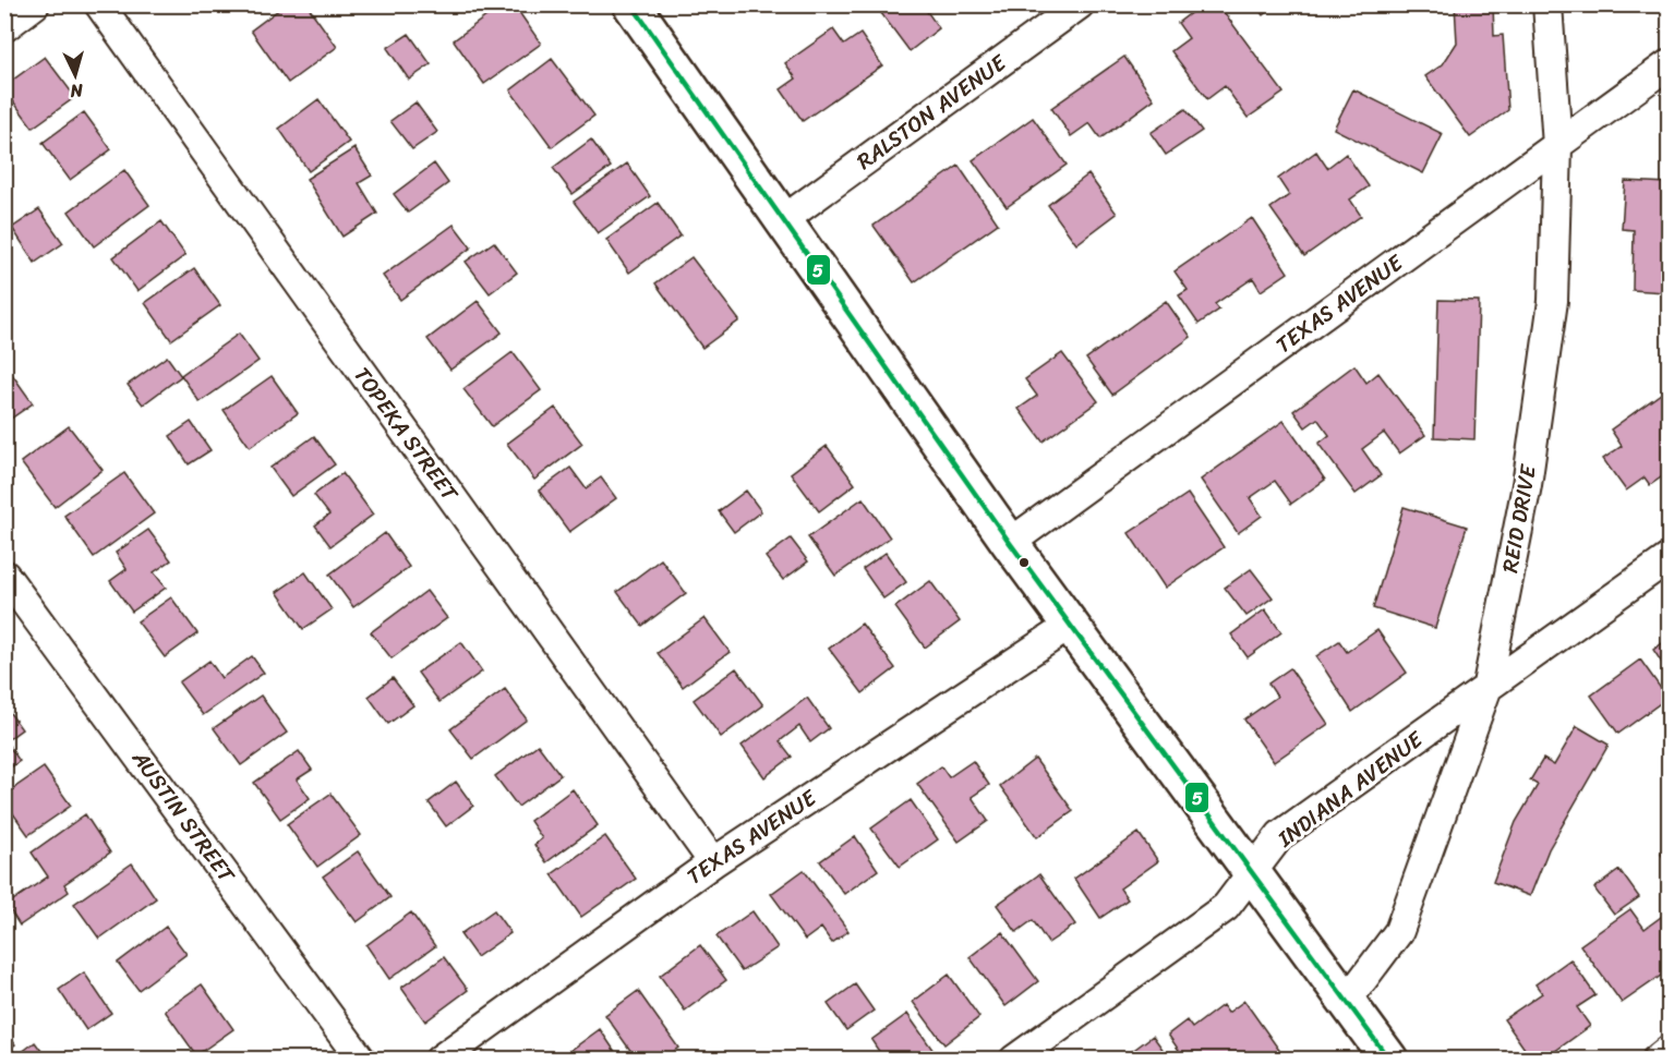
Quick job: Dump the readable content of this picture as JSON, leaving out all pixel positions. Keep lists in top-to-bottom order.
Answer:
{
  "streets": {
    "street": [
      "RALSTON AVENUE",
      "TEXAS AVENUE",
      "TOPEKA STREET",
      "REID DRIVE",
      "INDIANA AVENUE",
      "AUSTIN STREET"
    ]
  },
  "crossings": [
    ["TEXAS AVENUE", "TOPEKA STREET"],
    ["TEXAS AVENUE", "REID DRIVE"],
    ["REID DRIVE", "INDIANA AVENUE"]
  ],
  "lines": ["transit line 5"],
  "north": "bottom"
}
